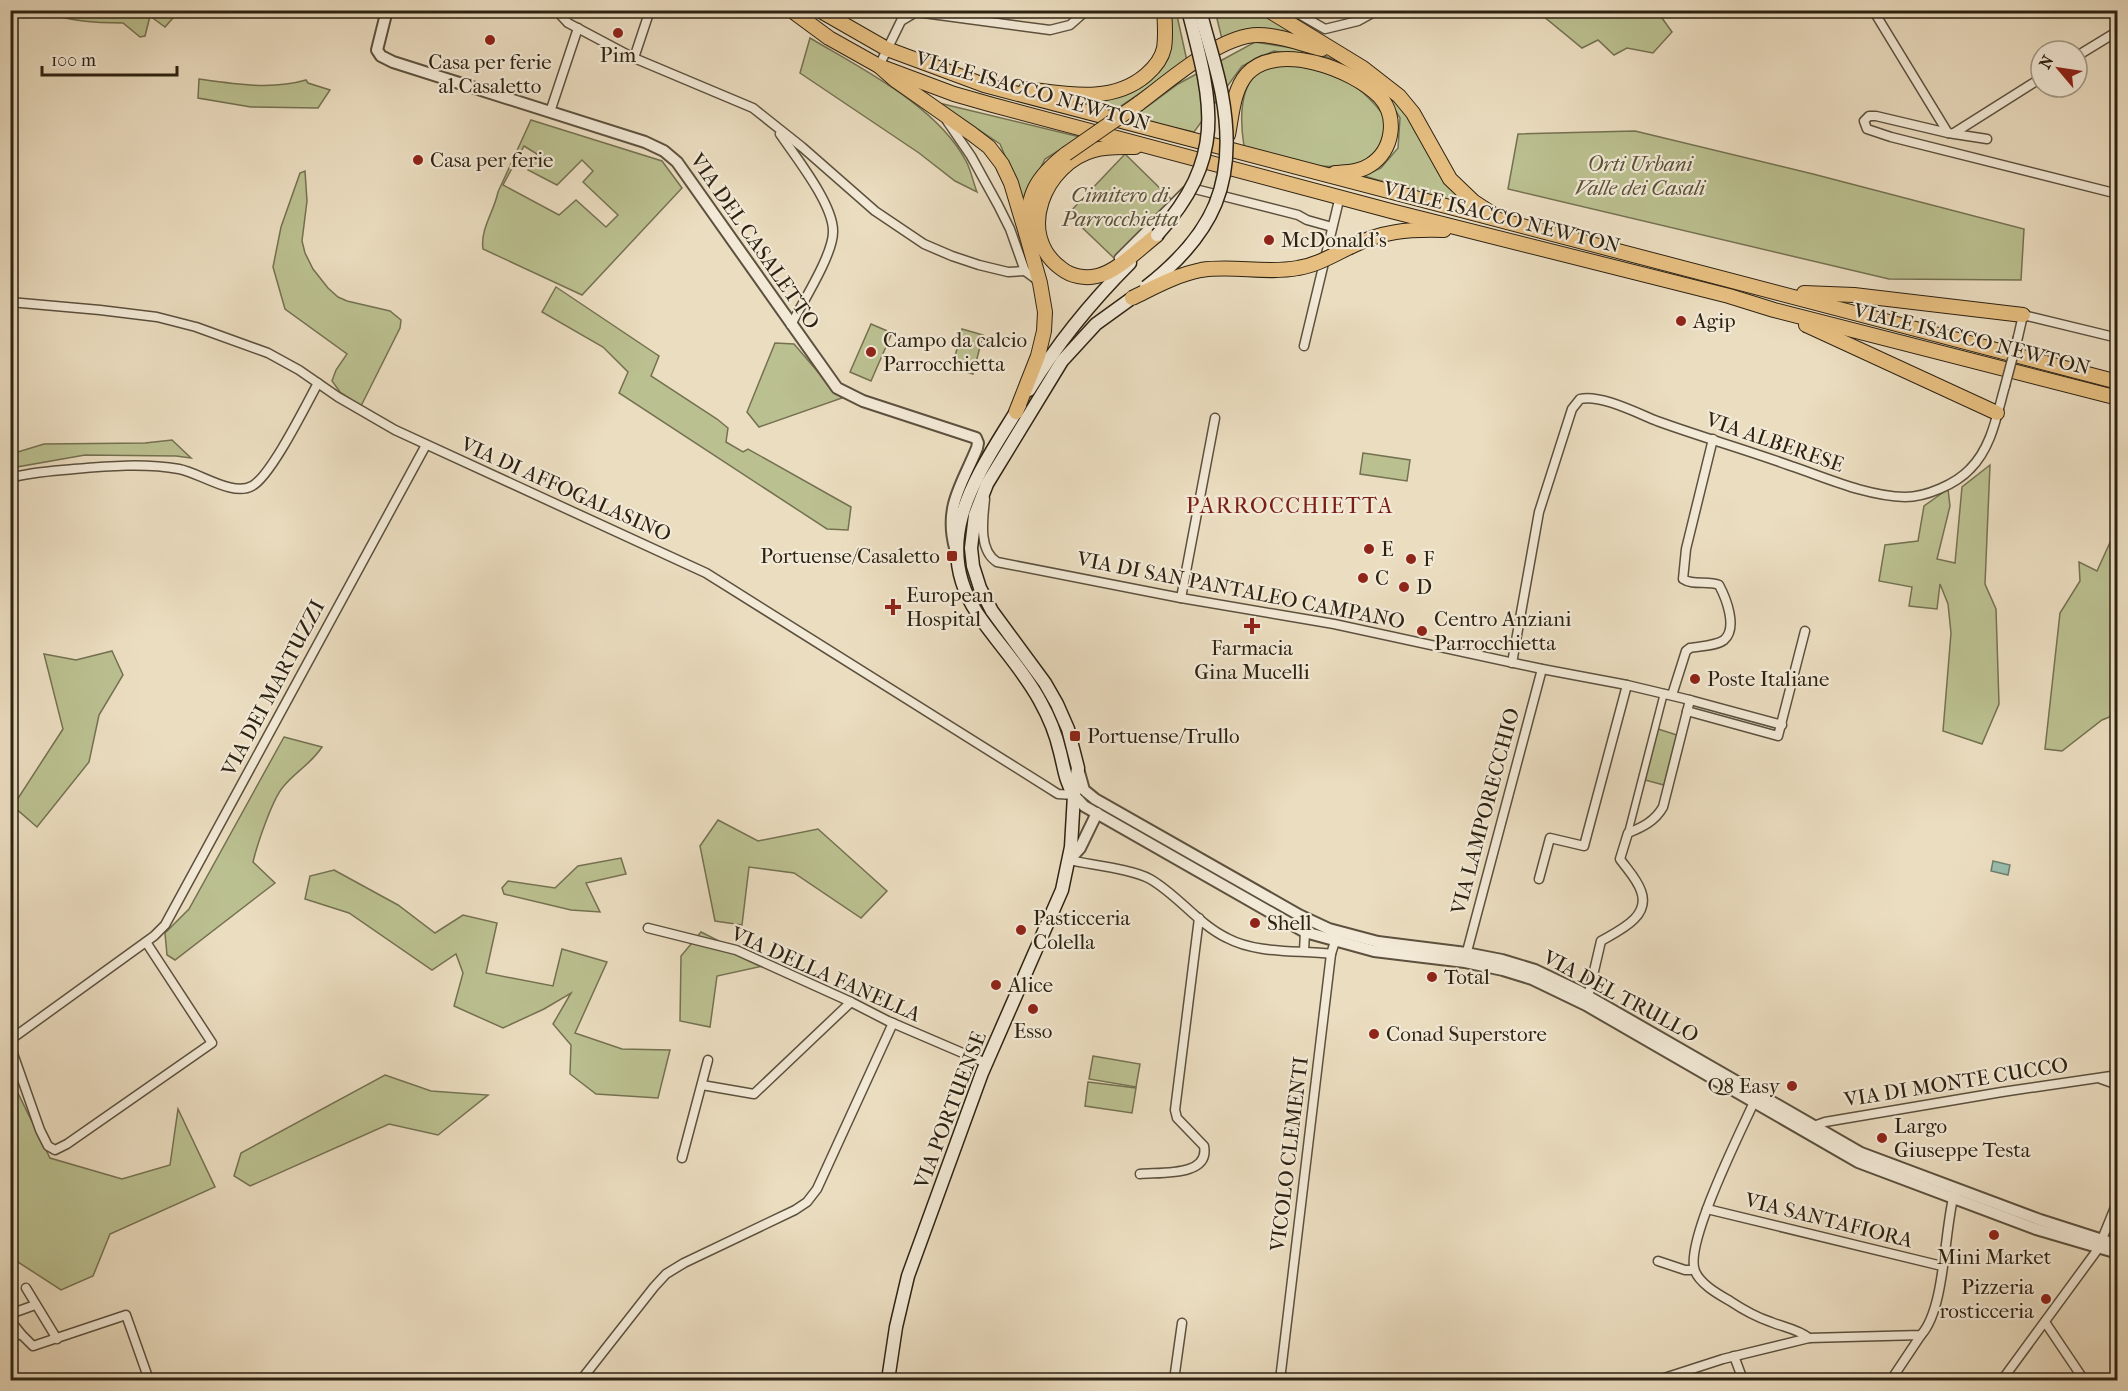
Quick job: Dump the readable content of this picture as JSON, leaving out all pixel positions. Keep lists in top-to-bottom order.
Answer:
{
  "streets": {
    "main road": ["VIALE ISACCO NEWTON", "VIA PORTUENSE"],
    "street": [
      "VIA DEL CASALETTO",
      "VIA ALBERESE",
      "VIA DI AFFOGALASINO",
      "VIA DI SAN PANTALEO CAMPANO",
      "VIA DEI MARTUZZI",
      "VIA LAMPORECCHIO",
      "VIA DELLA FANELLA",
      "VIA DEL TRULLO",
      "VIA DI MONTE CUCCO",
      "VICOLO CLEMENTI",
      "VIA SANTAFIORA"
    ]
  },
  "crossings": [
    ["VIA DEL CASALETTO", "VIA PORTUENSE"],
    ["VIA ALBERESE", "VIA DI SAN PANTALEO CAMPANO"],
    ["VIA DI AFFOGALASINO", "VIA DEI MARTUZZI"],
    ["VIA DI AFFOGALASINO", "VIA DEL TRULLO"],
    ["VIA DI AFFOGALASINO", "VIA PORTUENSE"],
    ["VIA DI SAN PANTALEO CAMPANO", "VIA LAMPORECCHIO"],
    ["VIA DI SAN PANTALEO CAMPANO", "VIA PORTUENSE"],
    ["VIA LAMPORECCHIO", "VIA DEL TRULLO"],
    ["VIA DELLA FANELLA", "VIA PORTUENSE"],
    ["VIA DEL TRULLO", "VIA DI MONTE CUCCO"],
    ["VIA DEL TRULLO", "VIA PORTUENSE"],
    ["VIA DEL TRULLO", "VICOLO CLEMENTI"]
  ],
  "districts": ["PARROCCHIETTA"],
  "parks": ["Orti Urbani Valle dei Casali", "Cimitero di Parrocchietta"],
  "places": {
    "other": [
      "Pim",
      "Casa per ferie al Casaletto",
      "Casa per ferie",
      "McDonald's",
      "Agip",
      "Campo da calcio Parrocchietta",
      "E",
      "F",
      "C",
      "D",
      "Centro Anziani Parrocchietta",
      "Poste Italiane",
      "Shell",
      "Pasticceria Colella",
      "Total",
      "Alice",
      "Esso",
      "Conad Superstore",
      "Q8 Easy",
      "Largo Giuseppe Testa",
      "Mini Market",
      "Pizzeria rosticceria"
    ],
    "transit": ["Portuense/Casaletto", "Portuense/Trullo"],
    "health": ["European Hospital", "Farmacia Gina Mucelli"]
  },
  "scale_bar": "100 m",
  "north": "top left"
}
